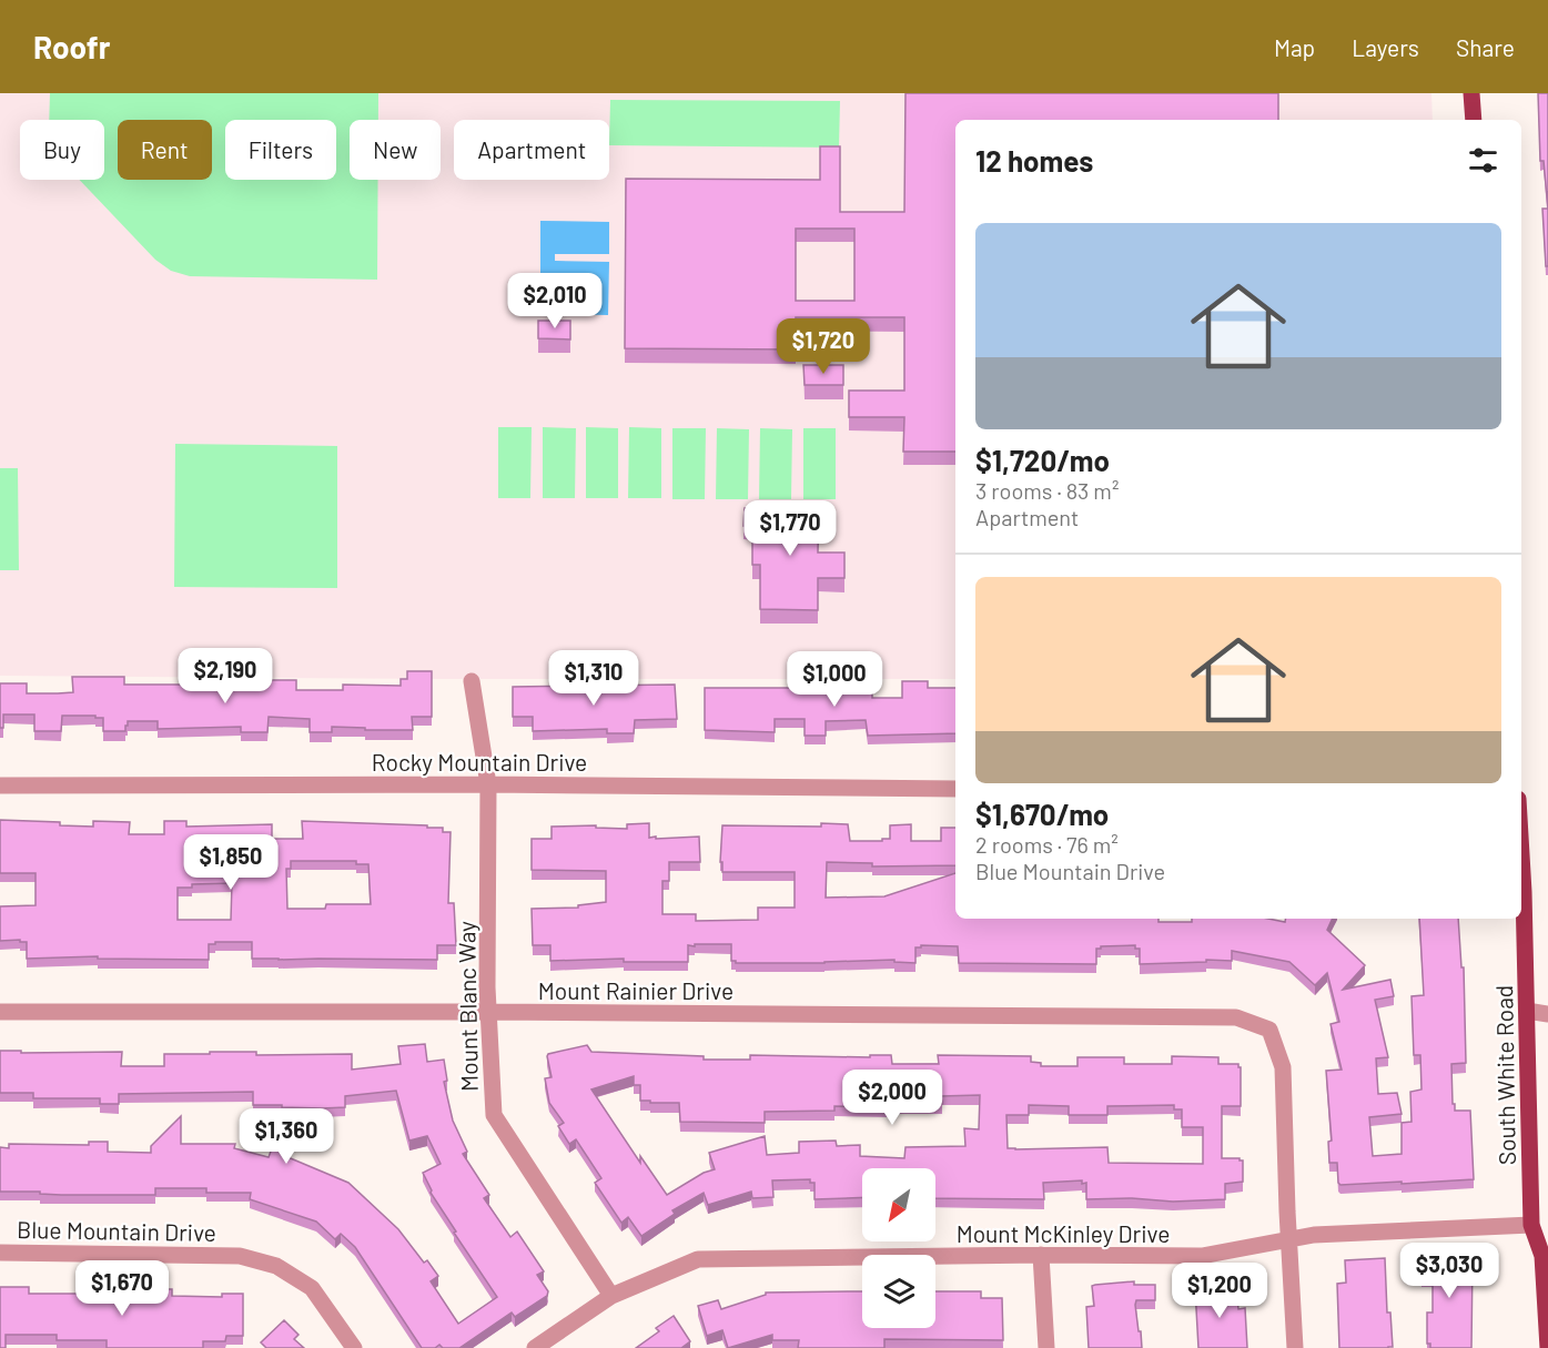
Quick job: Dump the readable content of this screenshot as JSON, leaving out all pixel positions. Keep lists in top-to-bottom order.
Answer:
{
  "streets": {
    "main road": ["South White Road"],
    "street": [
      "Rocky Mountain Drive",
      "Mount Rainier Drive",
      "Mount Blanc Way",
      "Blue Mountain Drive",
      "Mount McKinley Drive"
    ]
  },
  "crossings": [
    ["Rocky Mountain Drive", "Mount Blanc Way"],
    ["Mount Rainier Drive", "Mount Blanc Way"],
    ["Mount Rainier Drive", "Mount McKinley Drive"],
    ["Mount Blanc Way", "Mount McKinley Drive"],
    ["South White Road", "Mount McKinley Drive"]
  ],
  "north": "bottom left",
  "page": {
    "header": "Roofr",
    "nav": ["Map", "Layers", "Share"],
    "chip": [
      "Buy",
      "Rent",
      "Filters",
      "New",
      "Apartment"
    ],
    "heading": "12 homes",
    "list": [
      {
        "name": "$1,720/mo",
        "note": "3 rooms · 83 m² · Apartment"
      },
      {
        "name": "$1,670/mo",
        "note": "2 rooms · 76 m² · Blue Mountain Drive"
      }
    ],
    "price": [
      "$2,010",
      "$1,720",
      "$1,770",
      "$2,190",
      "$1,310",
      "$1,000",
      "$1,850",
      "$2,000",
      "$1,360",
      "$3,030",
      "$1,670",
      "$1,200"
    ]
  }
}
